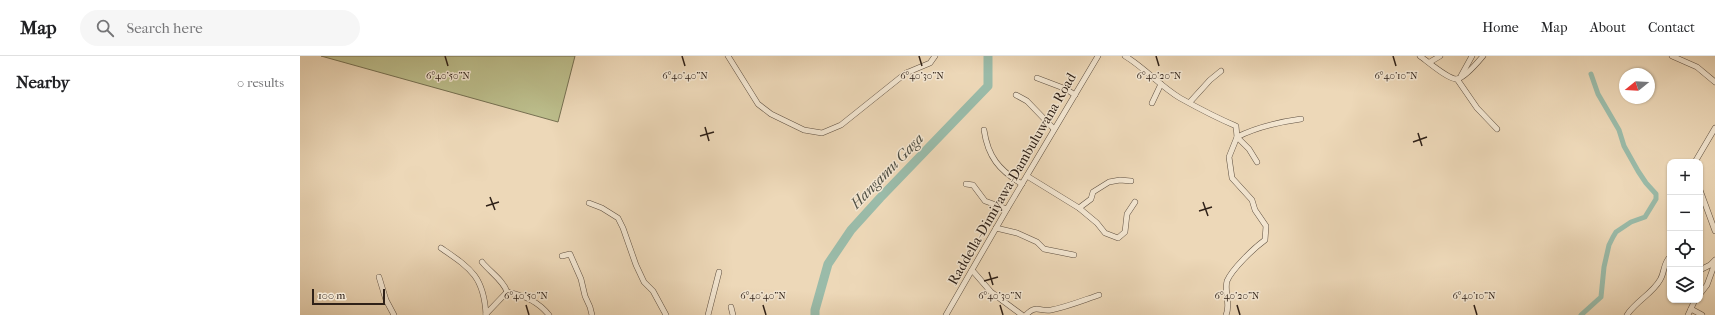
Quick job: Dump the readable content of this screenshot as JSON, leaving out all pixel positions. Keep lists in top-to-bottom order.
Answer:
{
  "streets": {
    "street": ["Raddella-Dimiyawa-Dambuluwana Road"]
  },
  "water": ["Hangamu Gaga"],
  "scale_bar": "100 m",
  "north": "left",
  "page": {
    "header": "Map",
    "search": "Search here",
    "nav": [
      "Home",
      "Map",
      "About",
      "Contact"
    ],
    "heading": ["Nearby", "0 results"],
    "map_buttons": ["+", "−"],
    "scale": "100 m"
  },
  "coordinates": [
    "6°40'50\"N",
    "6°40'40\"N",
    "6°40'30\"N",
    "6°40'20\"N",
    "6°40'10\"N"
  ]
}
